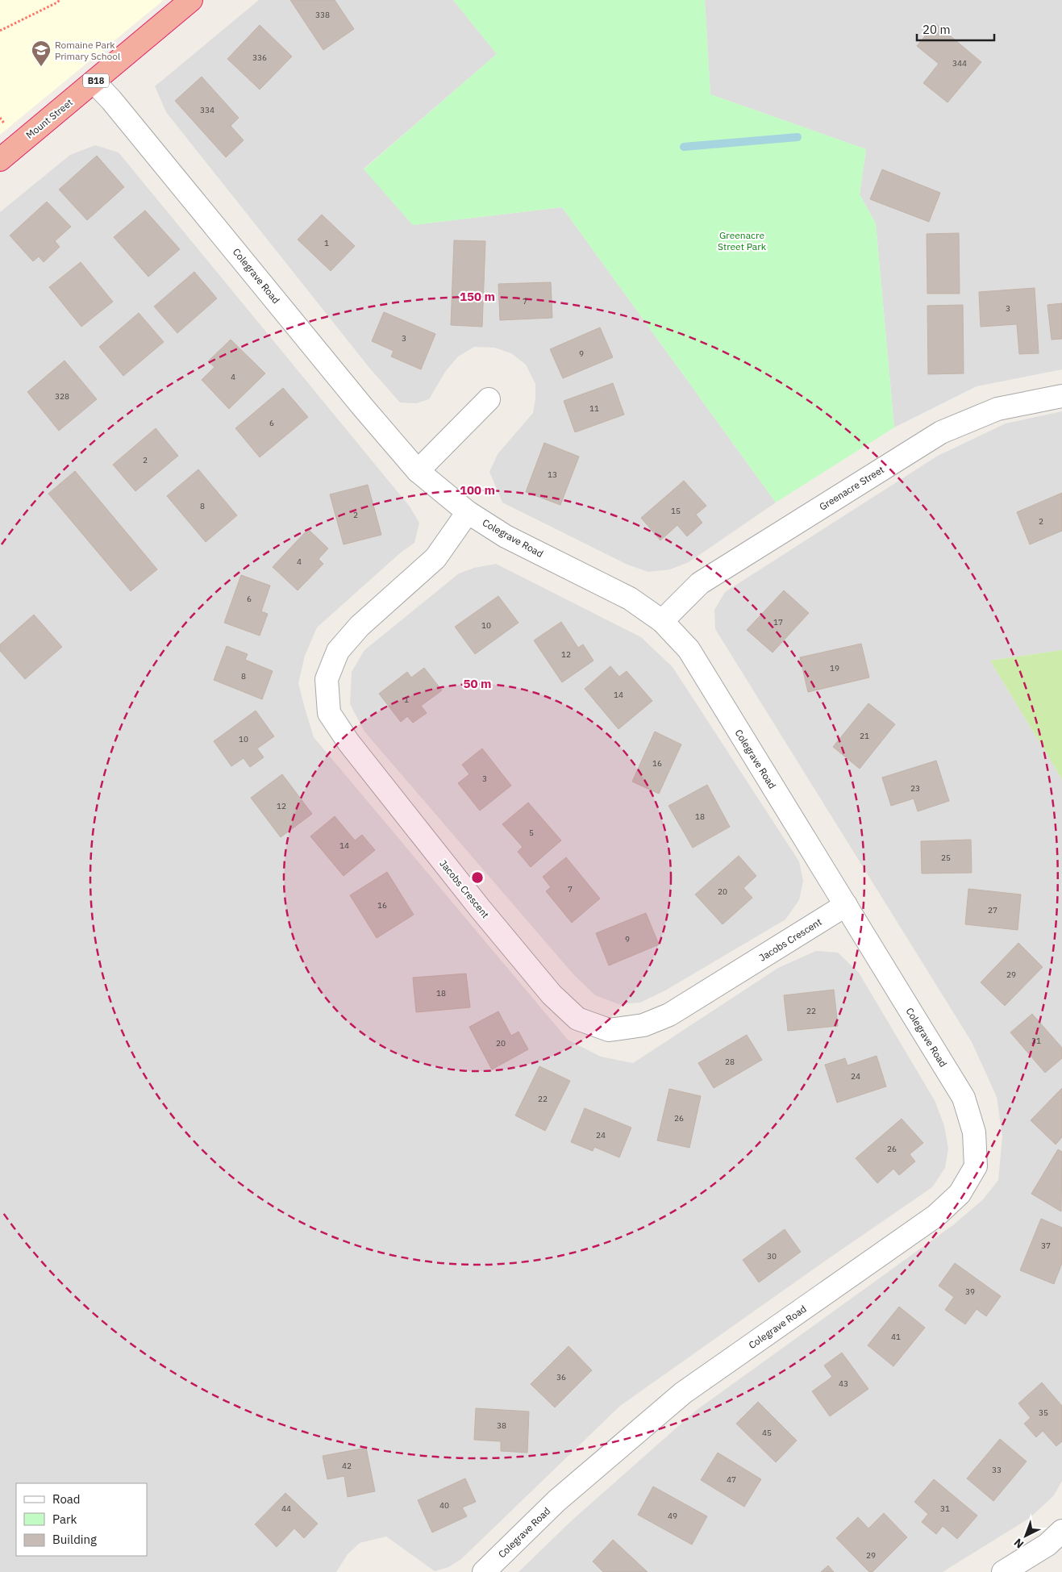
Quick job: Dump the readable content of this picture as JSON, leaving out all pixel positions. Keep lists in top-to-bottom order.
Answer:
{
  "streets": {
    "highway": ["B18", "Mount Street"],
    "street": ["Colegrave Road", "Greenacre Street", "Jacobs Crescent"]
  },
  "crossings": [
    ["Mount Street", "Colegrave Road"],
    ["Colegrave Road", "Greenacre Street"],
    ["Colegrave Road", "Jacobs Crescent"]
  ],
  "parks": ["Greenacre Street Park"],
  "places": {
    "school or university": ["Romaine Park Primary School"]
  },
  "house_numbers": [
    "338",
    "336",
    "344",
    "334",
    "1",
    "7",
    "3",
    "3",
    "9",
    "4",
    "328",
    "11",
    "6",
    "2",
    "13",
    "8",
    "15",
    "2",
    "2",
    "4",
    "6",
    "17",
    "10",
    "12",
    "19",
    "8",
    "14",
    "1",
    "21",
    "10",
    "16",
    "3",
    "23",
    "12",
    "18",
    "5",
    "14",
    "25",
    "7",
    "20",
    "16",
    "27",
    "9",
    "29",
    "18",
    "22",
    "31",
    "20",
    "28",
    "24",
    "22",
    "26",
    "24",
    "26",
    "37",
    "30",
    "39",
    "41",
    "36",
    "43",
    "35",
    "38",
    "45",
    "42",
    "33",
    "47",
    "40",
    "44",
    "31",
    "49",
    "29"
  ],
  "legend": ["Road", "Park", "Building"],
  "scale_bar": "20 m",
  "north": "bottom left",
  "rings": ["150 m", "100 m", "50 m"]
}
